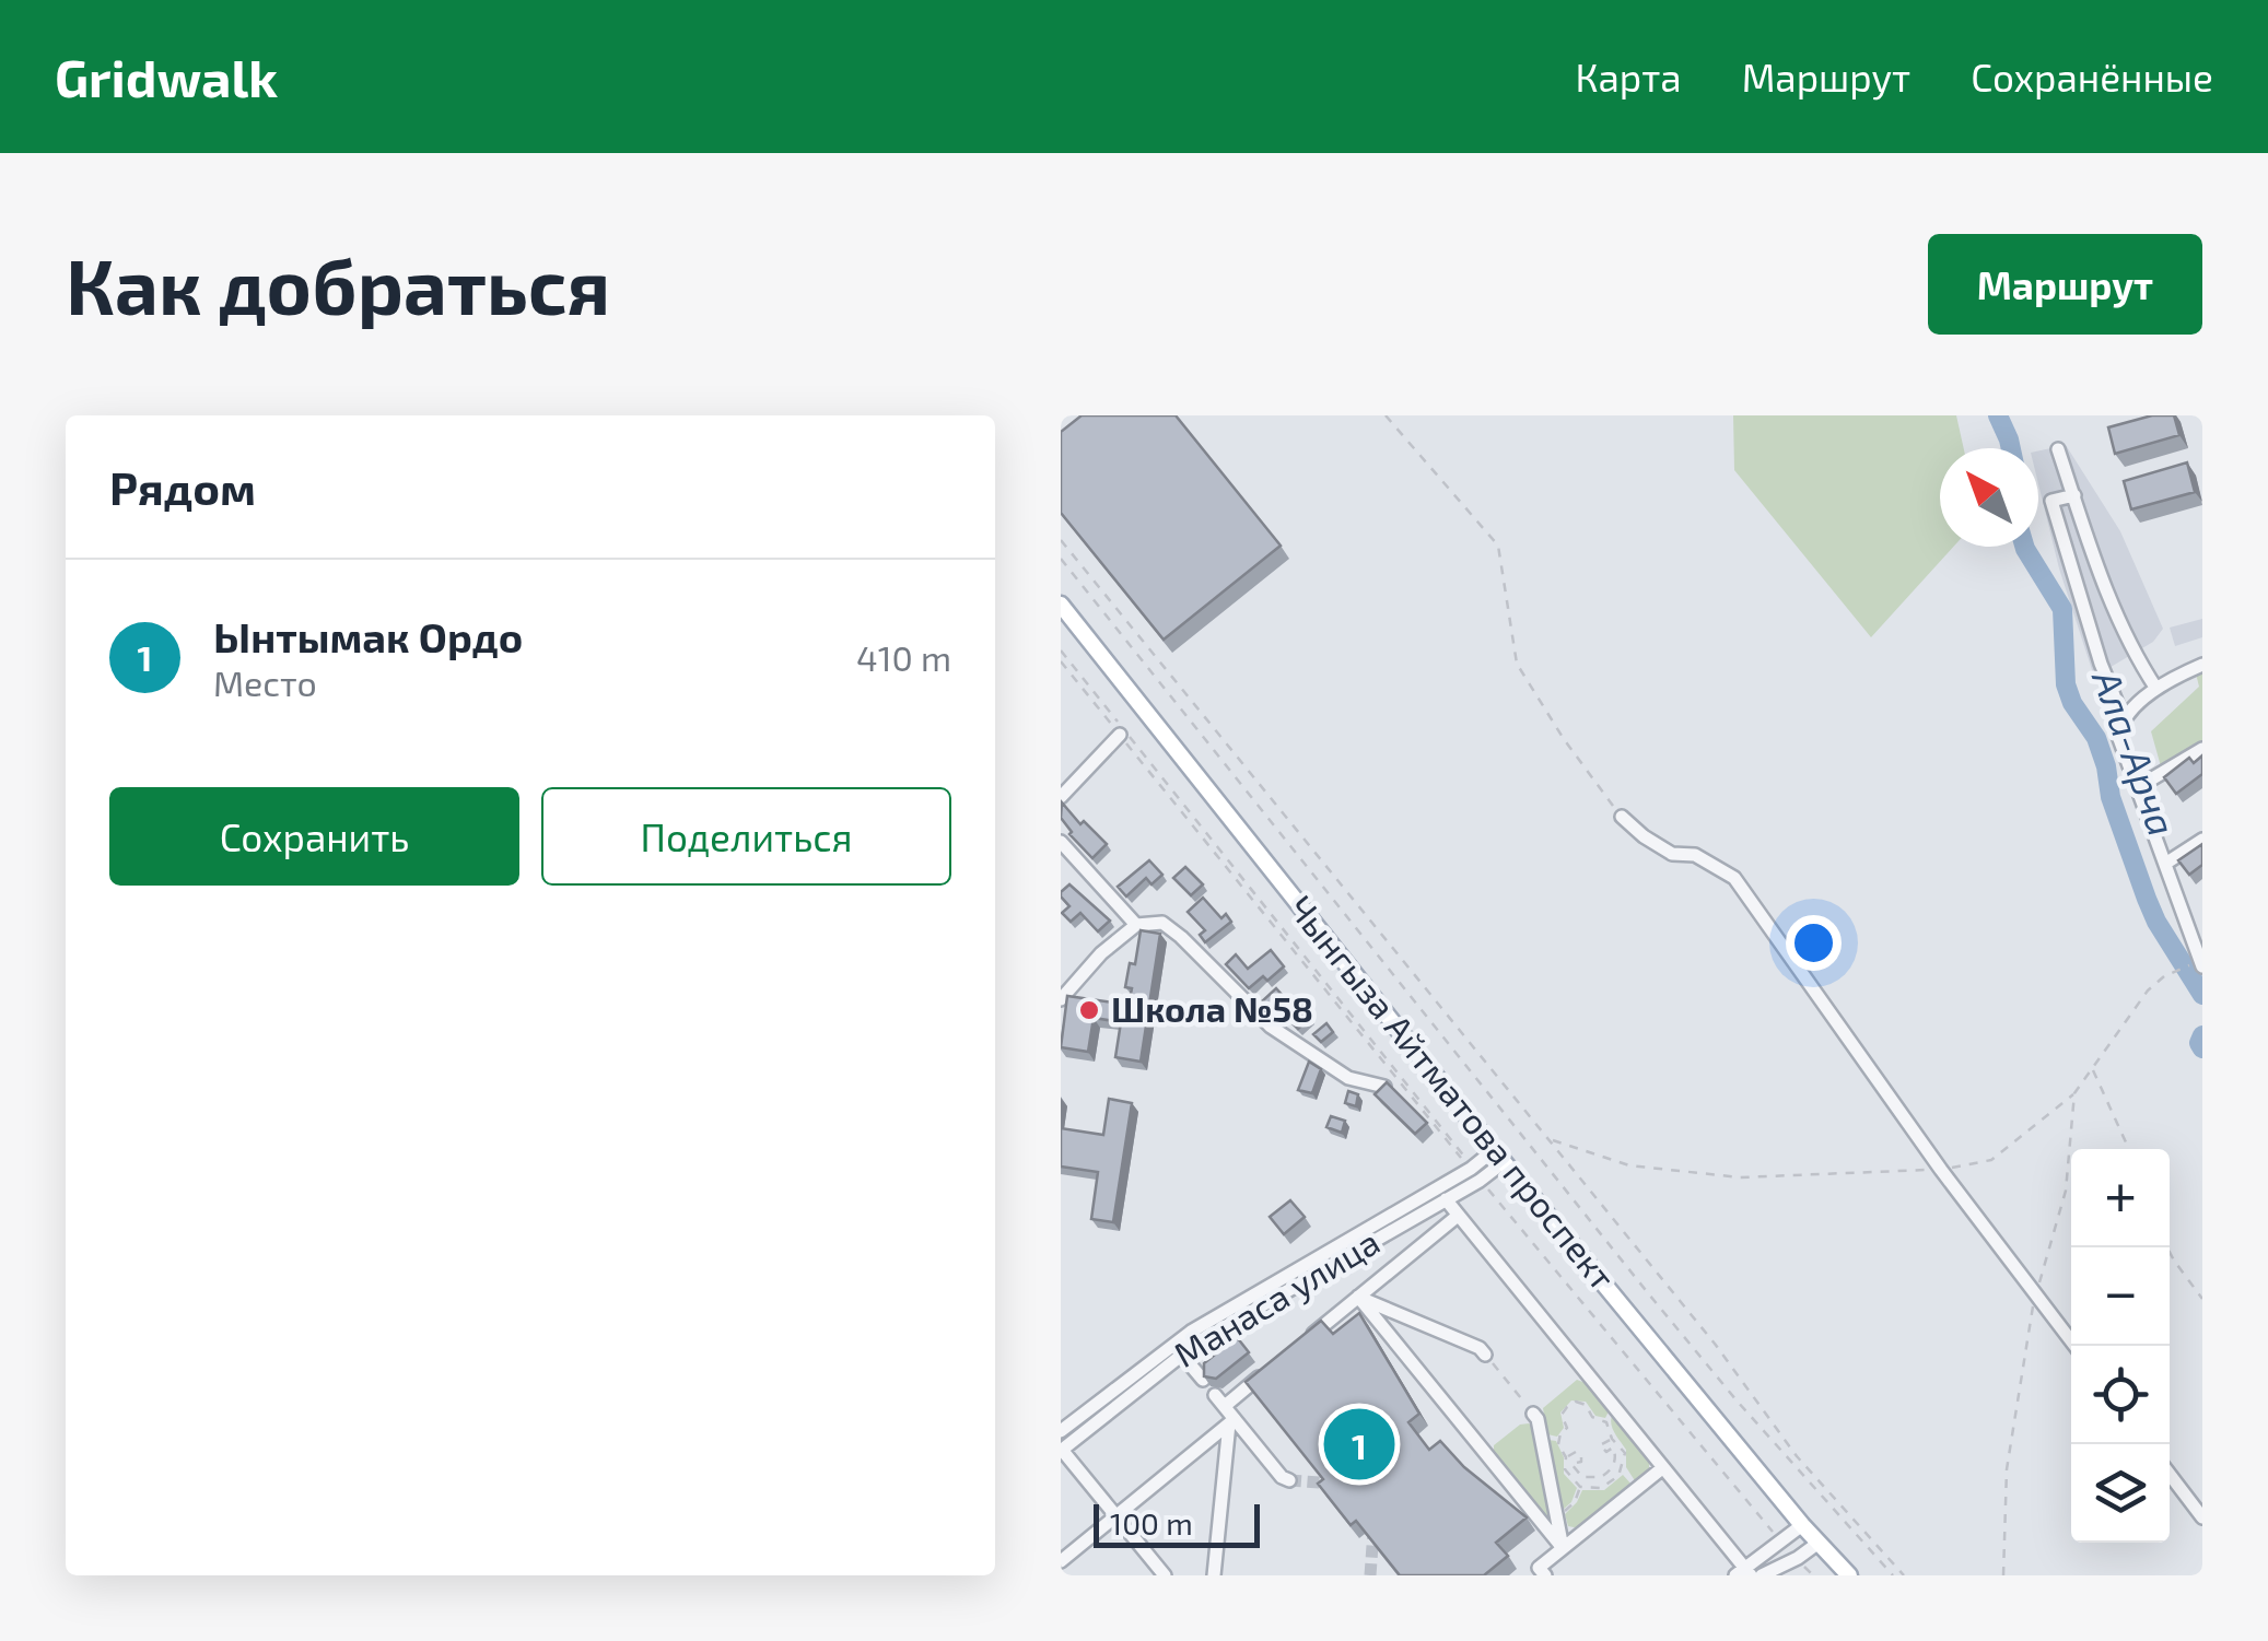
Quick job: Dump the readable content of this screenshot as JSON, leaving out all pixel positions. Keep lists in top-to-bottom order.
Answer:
{
  "streets": {
    "main road": ["Чынгыза Айтматова проспект"],
    "street": ["Манаса улица"]
  },
  "crossings": [
    ["Чынгыза Айтматова проспект", "Манаса улица"]
  ],
  "water": ["Ала-Арча"],
  "places": ["Школа №58"],
  "scale_bar": "100 m",
  "north": "top left",
  "page": {
    "header": "Gridwalk",
    "nav": ["Карта", "Маршрут", "Сохранённые"],
    "buttons": [
      "Маршрут",
      ["Сохранить", "Поделиться"]
    ],
    "title": "Как добраться",
    "heading": "Рядом",
    "list": [
      {
        "mark": "1",
        "name": "Ынтымак Ордо",
        "note": "Место",
        "value": "410 m"
      }
    ],
    "map_buttons": ["+", "−"],
    "pins": "1",
    "scale": "100 m"
  }
}
